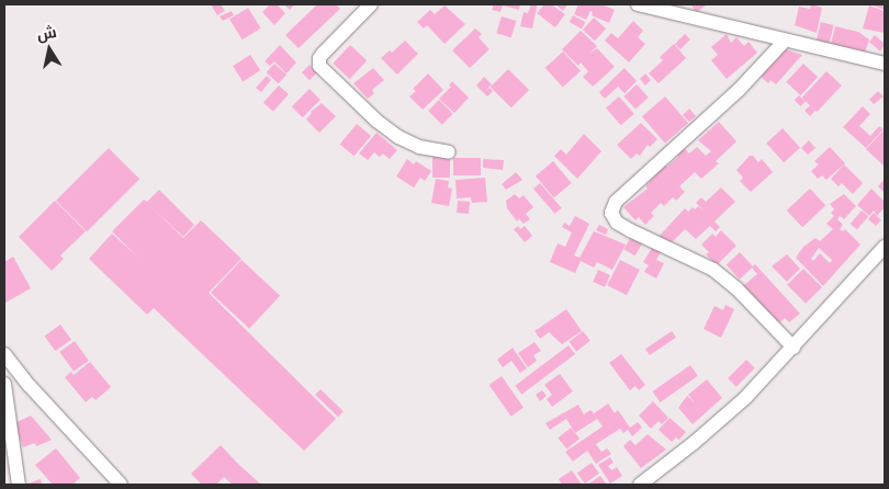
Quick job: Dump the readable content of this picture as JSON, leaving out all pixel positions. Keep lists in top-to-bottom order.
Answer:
{
  "north": "top"
}
